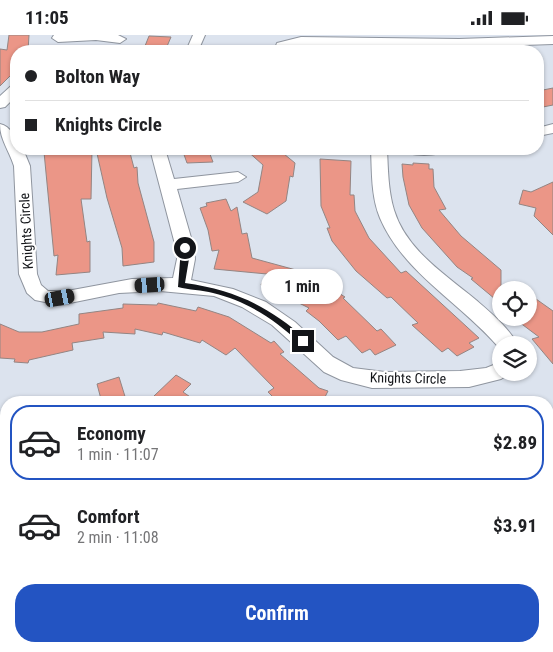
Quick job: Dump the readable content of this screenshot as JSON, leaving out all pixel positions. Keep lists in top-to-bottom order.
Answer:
{
  "streets": {
    "street": ["Knights Circle"]
  },
  "page": {
    "status": "11:05",
    "banner": ["Bolton Way", "Knights Circle"],
    "bubble": "1 min",
    "list": [
      {
        "name": "Economy",
        "note": "1 min · 11:07",
        "value": "$2.89"
      },
      {
        "name": "Comfort",
        "note": "2 min · 11:08",
        "value": "$3.91"
      }
    ],
    "buttons": "Confirm"
  }
}
